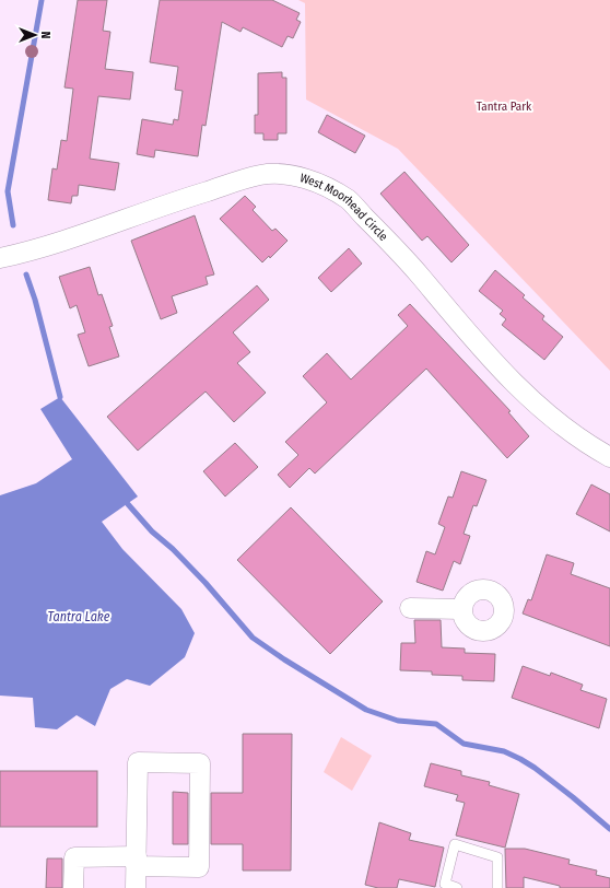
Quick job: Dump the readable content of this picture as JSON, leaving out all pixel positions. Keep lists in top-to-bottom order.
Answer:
{
  "streets": {
    "street": ["West Moorhead Circle"]
  },
  "water": ["Tantra Lake"],
  "parks": ["Tantra Park"],
  "north": "right"
}
